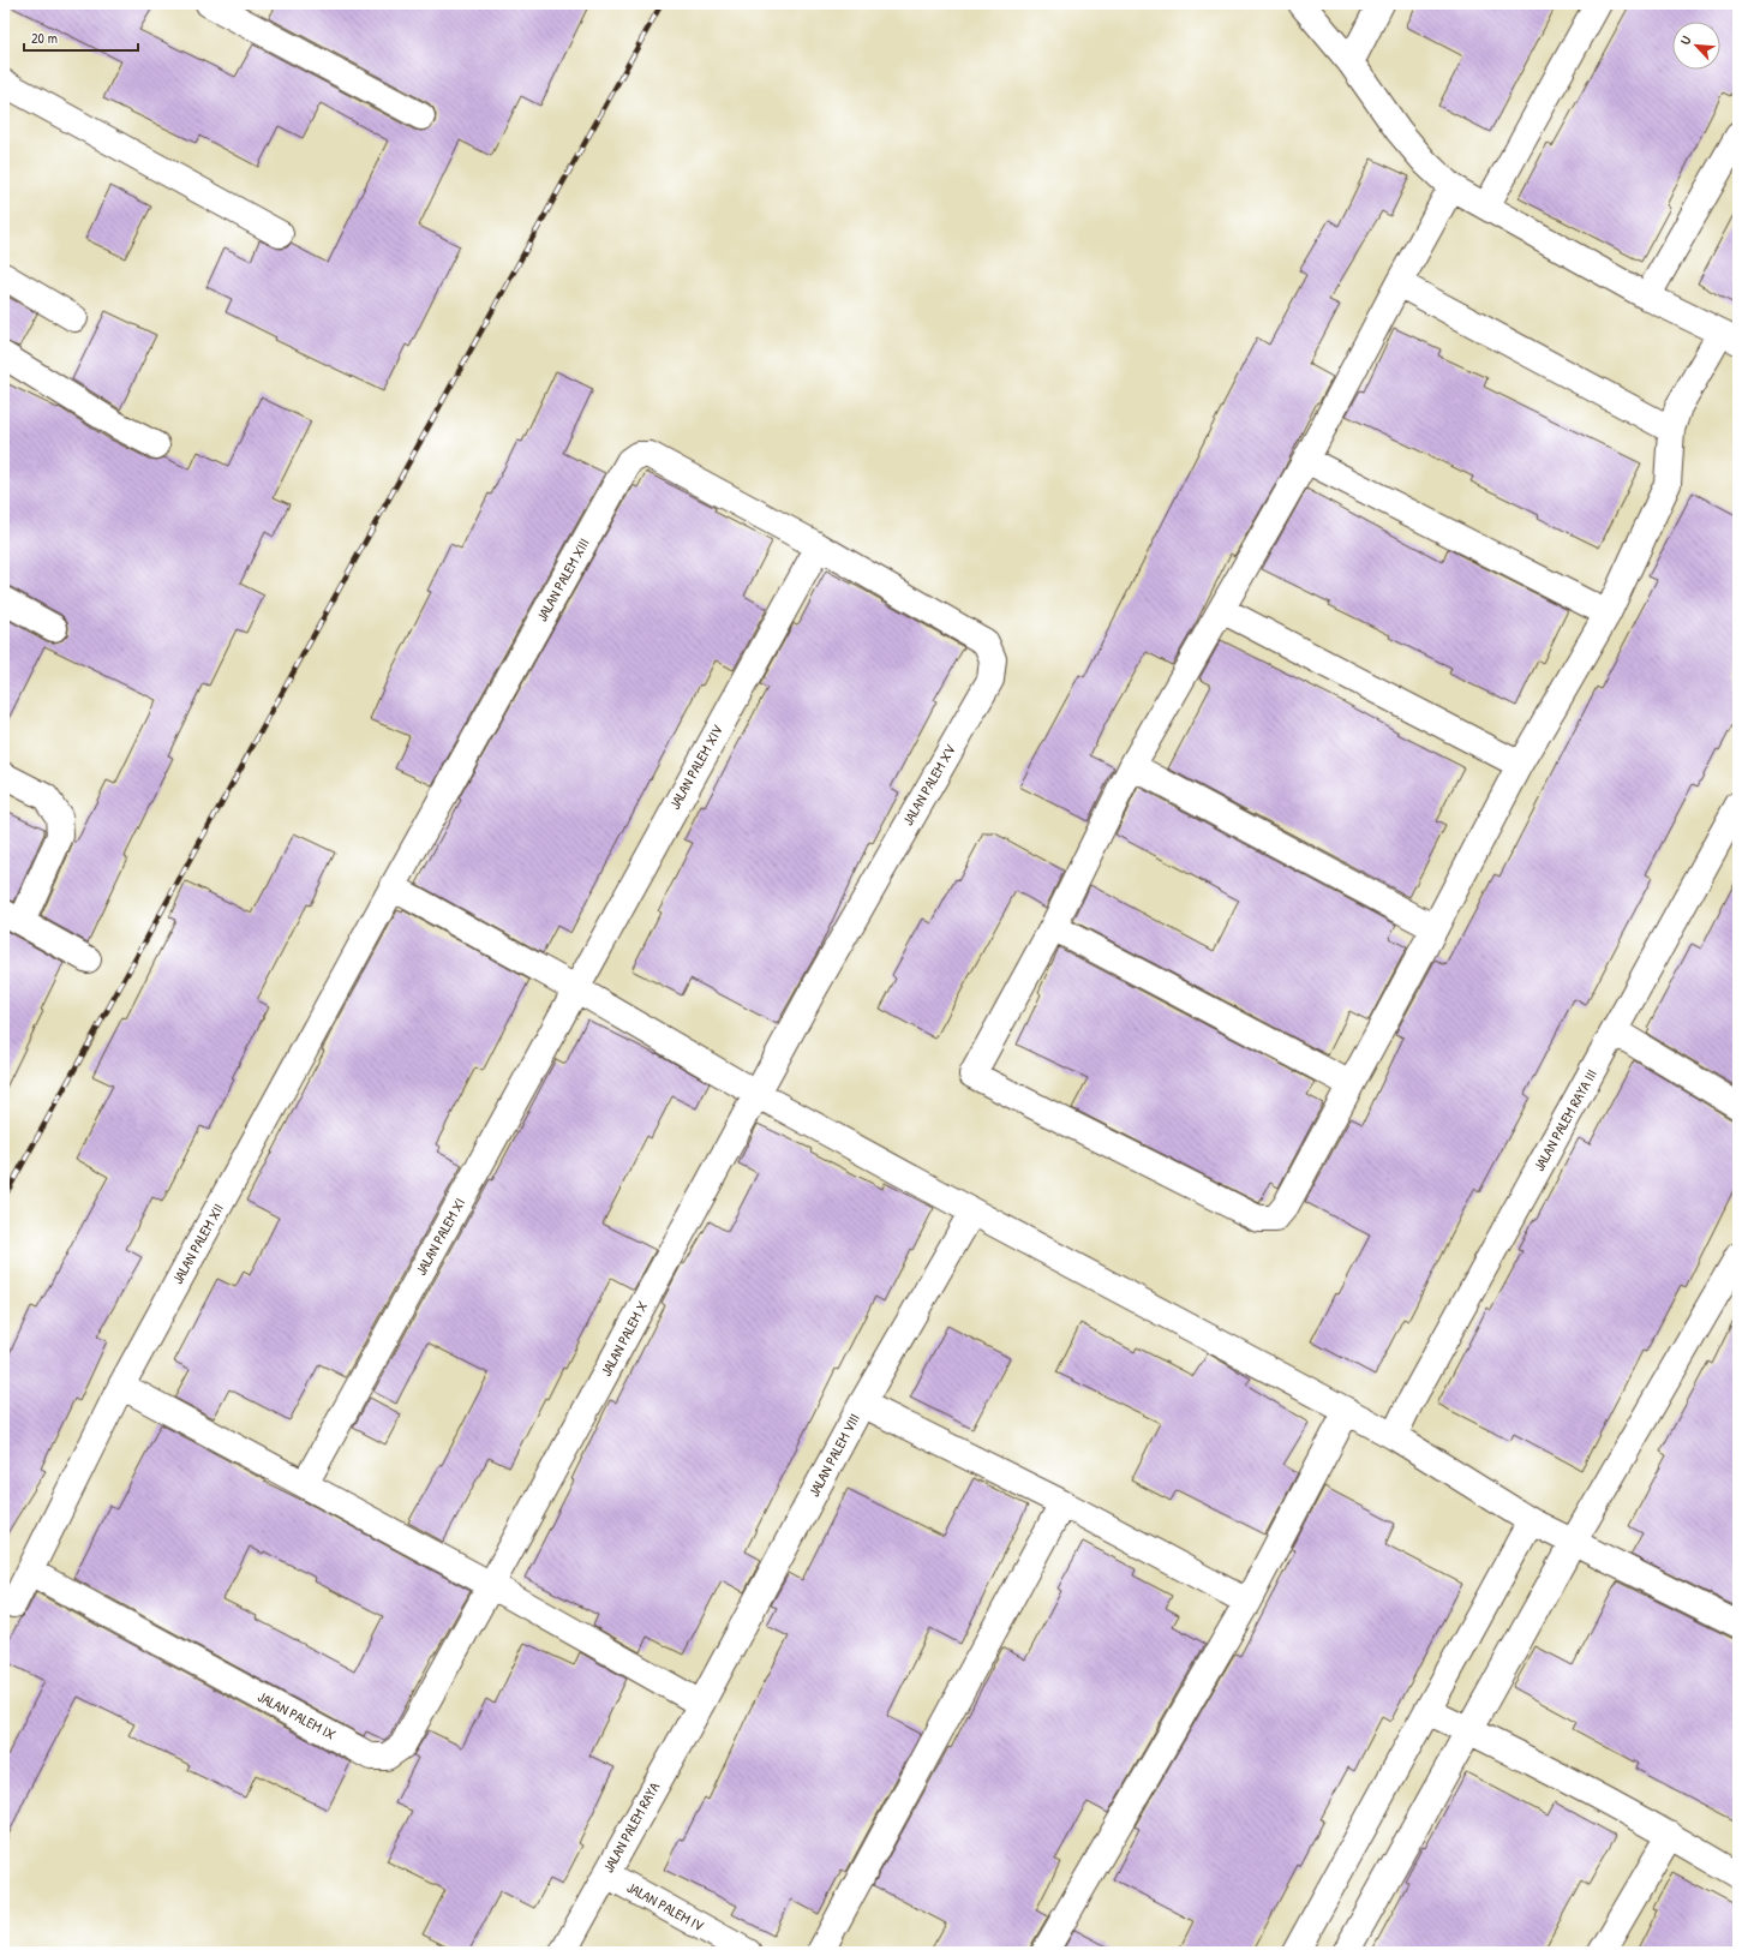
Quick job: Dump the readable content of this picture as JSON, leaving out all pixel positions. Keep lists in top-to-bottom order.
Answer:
{
  "streets": {
    "street": [
      "JALAN PALEM XIII",
      "JALAN PALEM XIV",
      "JALAN PALEM XV",
      "JALAN PALEM RAYA III",
      "JALAN PALEM XI",
      "JALAN PALEM XII",
      "JALAN PALEM X",
      "JALAN PALEM VIII",
      "JALAN PALEM IX",
      "JALAN PALEM RAYA",
      "JALAN PALEM IV"
    ]
  },
  "crossings": [
    ["JALAN PALEM XIII", "JALAN PALEM XIV"],
    ["JALAN PALEM XIII", "JALAN PALEM XV"],
    ["JALAN PALEM XIII", "JALAN PALEM XII"],
    ["JALAN PALEM XIV", "JALAN PALEM XV"],
    ["JALAN PALEM XIV", "JALAN PALEM XI"],
    ["JALAN PALEM XV", "JALAN PALEM X"],
    ["JALAN PALEM XII", "JALAN PALEM IX"],
    ["JALAN PALEM X", "JALAN PALEM IX"],
    ["JALAN PALEM VIII", "JALAN PALEM RAYA"],
    ["JALAN PALEM RAYA", "JALAN PALEM IV"]
  ],
  "scale_bar": "20 m",
  "north": "top left"
}
